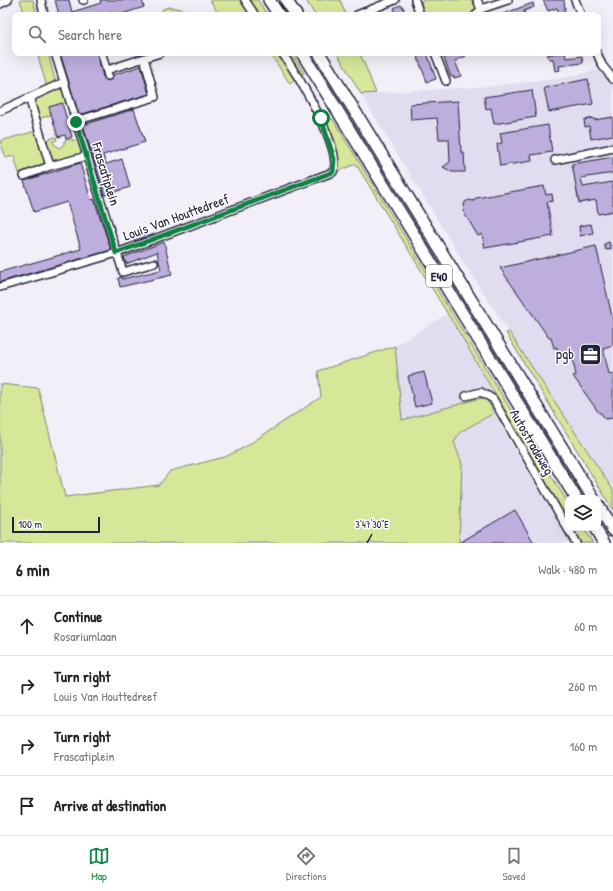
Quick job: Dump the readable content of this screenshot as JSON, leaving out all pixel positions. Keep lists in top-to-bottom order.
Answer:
{
  "streets": {
    "highway": ["E40"],
    "street": ["Frascatiplein", "Louis Van Houttedreef", "Autostradeweg"]
  },
  "crossings": [
    ["Frascatiplein", "Louis Van Houttedreef"]
  ],
  "places": {
    "office": ["pgb"]
  },
  "scale_bar": "100 m",
  "page": {
    "search": "Search here",
    "scale": "100 m",
    "heading": ["6 min", "Walk · 480 m"],
    "list": [
      ["Continue", "Rosariumlaan", "60 m"],
      ["Turn right", "Louis Van Houttedreef", "260 m"],
      ["Turn right", "Frascatiplein", "160 m"],
      "Arrive at destination"
    ],
    "nav": ["Map", "Directions", "Saved"]
  },
  "coordinates": ["3°47'30\"E"]
}
